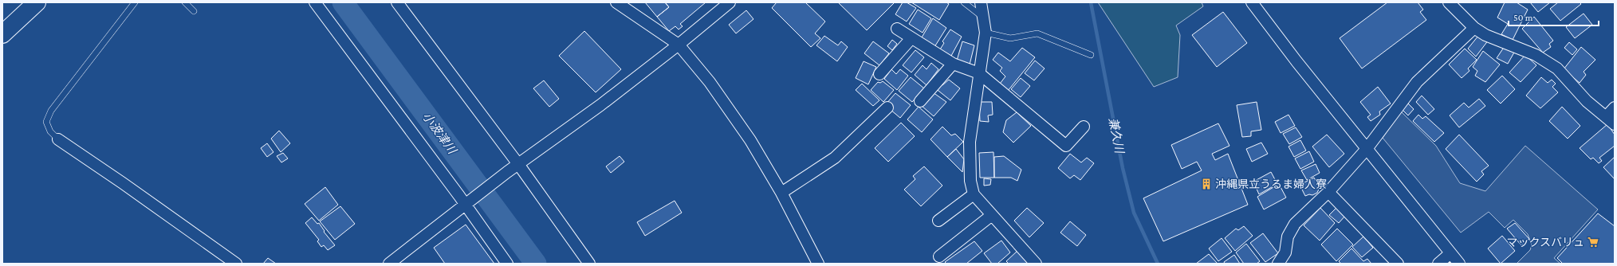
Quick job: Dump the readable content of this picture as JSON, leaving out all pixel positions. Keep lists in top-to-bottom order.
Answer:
{
  "water": ["小波津川", "兼久川"],
  "places": {
    "building": ["沖縄県立うるま婦人寮"],
    "supermarket": ["マックスバリュ"]
  },
  "scale_bar": "50 m"
}
